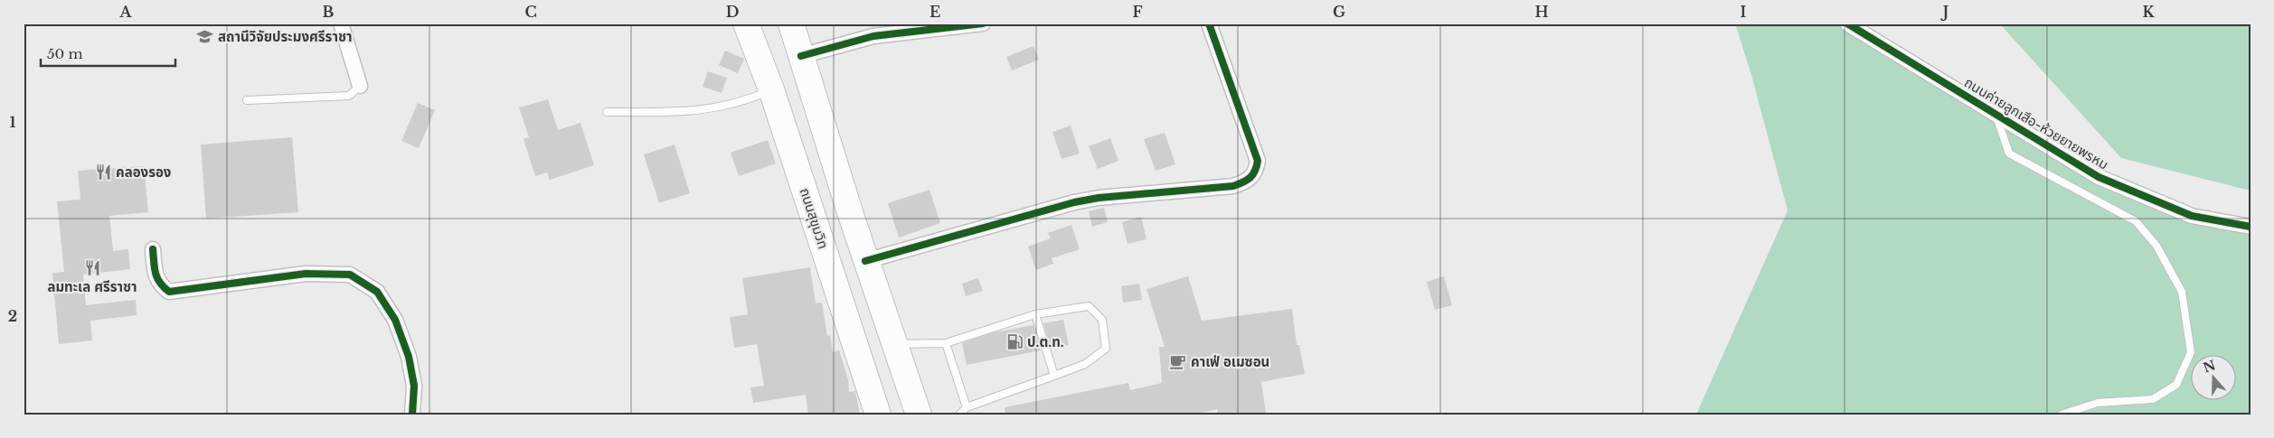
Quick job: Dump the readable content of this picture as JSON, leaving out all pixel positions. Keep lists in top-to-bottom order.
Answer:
{
  "streets": {
    "highway": ["ถนนสุขุมวิท"],
    "street": ["ถนนค่ายลูกเสึอ-ห้วยยายพรหม"]
  },
  "places": {
    "school or university": ["สถานีวิจัยประมงศรีราชา"],
    "restaurant": ["คลองรอง", "ลมทะเล ศรีราชา"],
    "fuel station": ["ป.ต.ท."],
    "cafe": ["คาเฟ่ อเมซอน"]
  },
  "scale_bar": "50 m",
  "north": "top",
  "grid": {
    "columns": [
      "A",
      "B",
      "C",
      "D",
      "E",
      "F",
      "G",
      "H",
      "I",
      "J",
      "K"
    ],
    "rows": ["1", "2"]
  }
}
